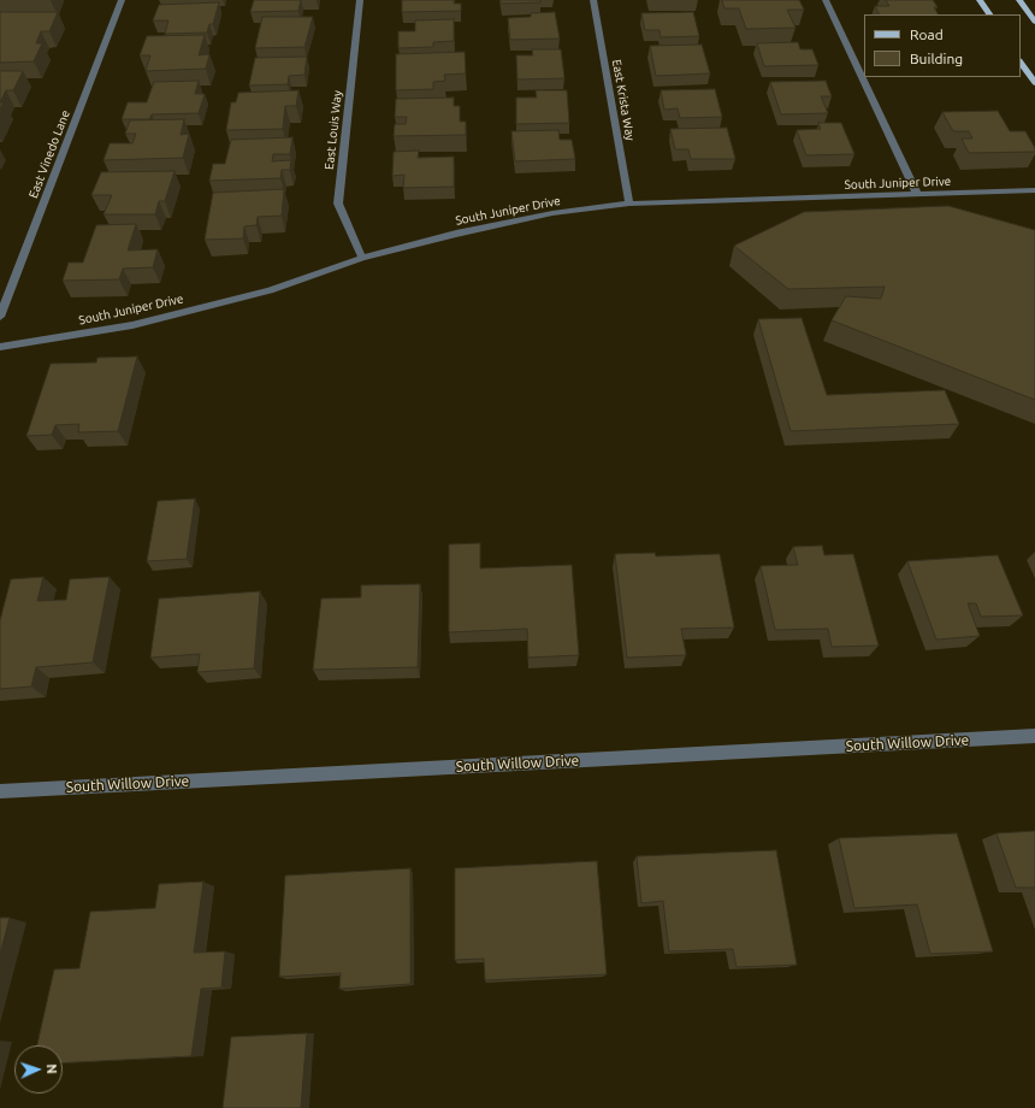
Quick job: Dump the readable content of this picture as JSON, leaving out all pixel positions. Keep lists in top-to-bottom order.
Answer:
{
  "streets": {
    "street": [
      "East Krista Way",
      "East Louis Way",
      "East Vinedo Lane",
      "South Juniper Drive",
      "South Willow Drive"
    ]
  },
  "crossings": [
    ["East Krista Way", "South Juniper Drive"],
    ["East Louis Way", "South Juniper Drive"]
  ],
  "legend": ["Road", "Building"],
  "north": "right"
}
